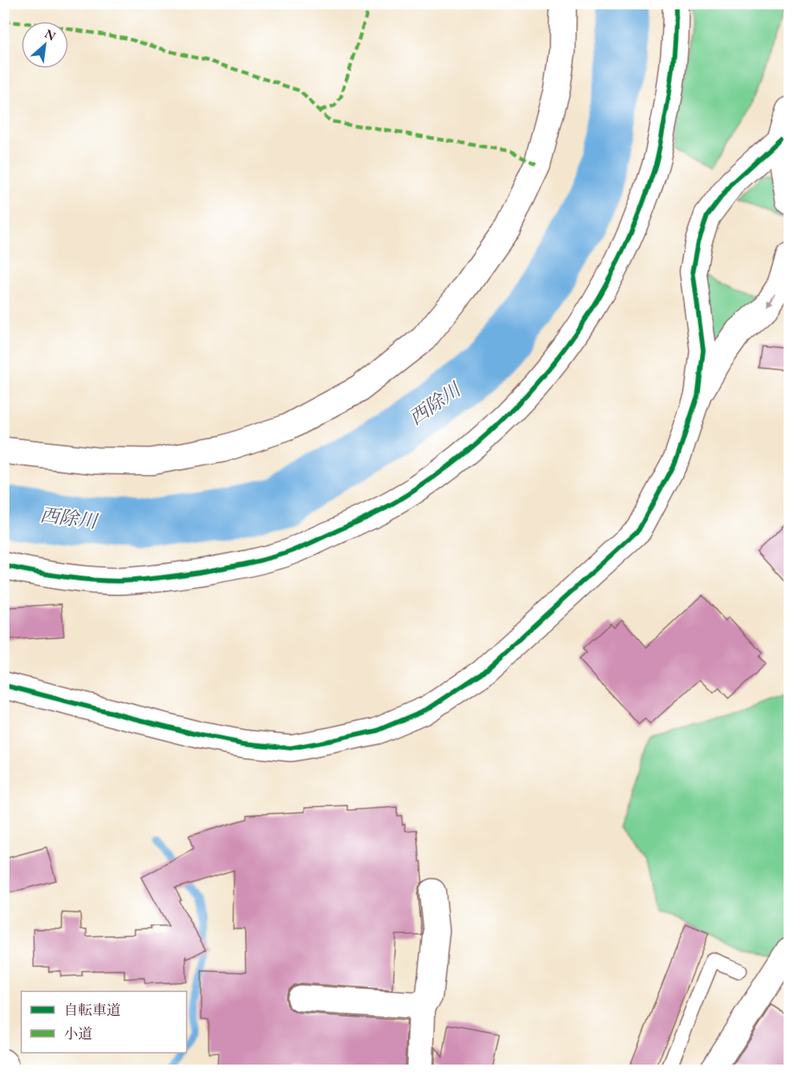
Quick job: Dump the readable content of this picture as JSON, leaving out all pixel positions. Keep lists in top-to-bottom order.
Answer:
{
  "water": ["西除川"],
  "legend": ["自転車道", "小道"],
  "north": "top right"
}
